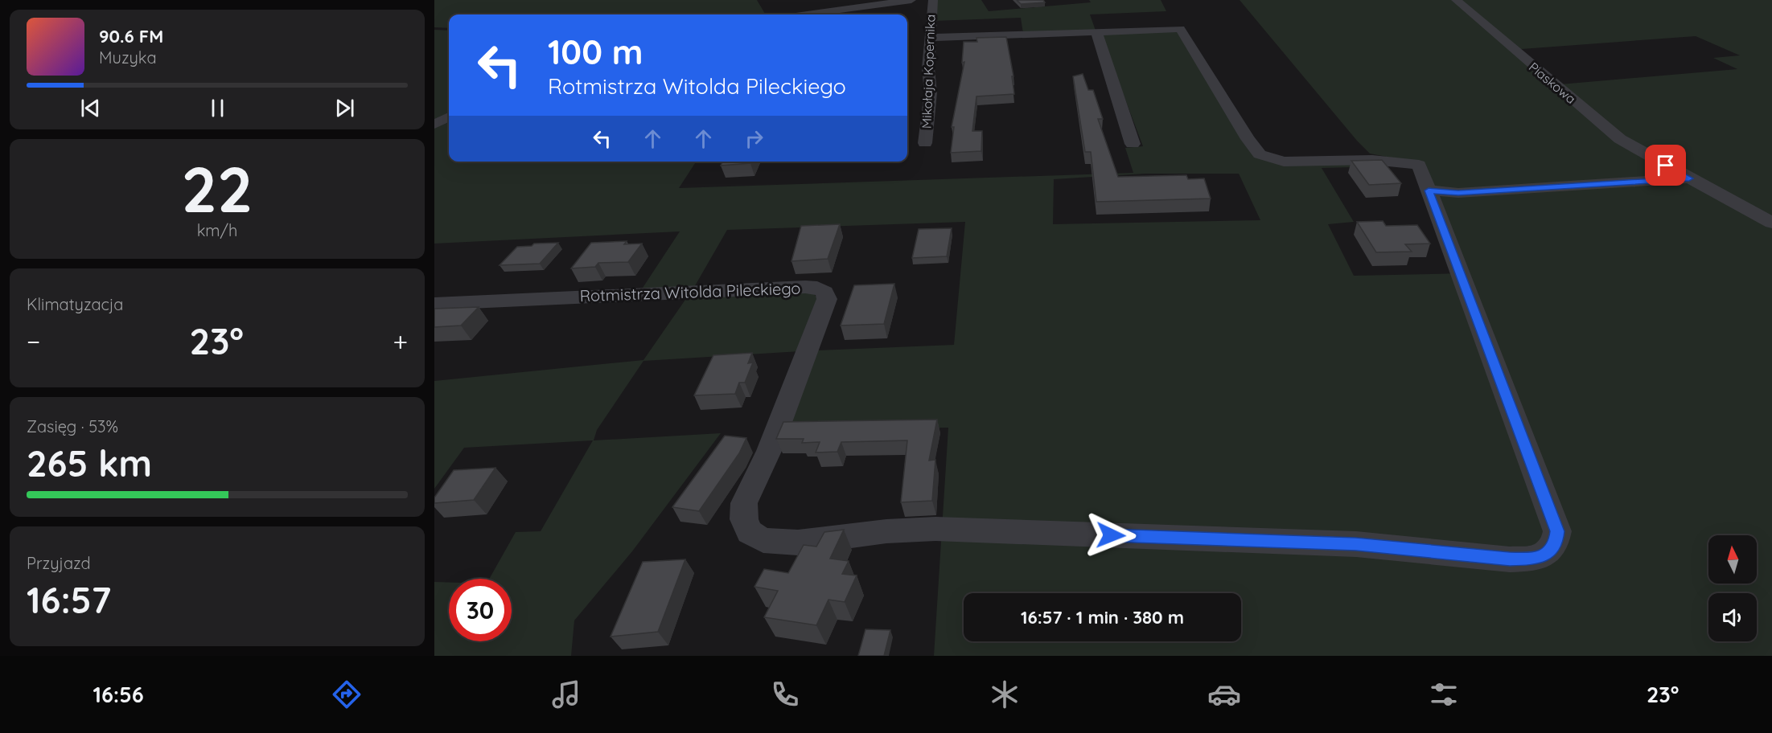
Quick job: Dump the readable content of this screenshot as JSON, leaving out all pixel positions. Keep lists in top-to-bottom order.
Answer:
{
  "streets": {
    "street": ["Mikołaja Kopernika", "Piaskowa", "Rotmistrza Witolda Pileckiego"]
  },
  "north": "top",
  "page": {
    "turn": ["100 m", "Rotmistrza Witolda Pileckiego"],
    "song": ["90.6 FM", "Muzyka"],
    "tile": [
      ["22", "km/h"],
      "Klimatyzacja",
      ["Zasięg · 53%", "265 km"],
      ["Przyjazd", "16:57"]
    ],
    "heat": ["−", "23°", "+"],
    "limit": "30",
    "trip": "16:57 · 1 min · 380 m",
    "tabs": ["16:56", "23°"]
  }
}
